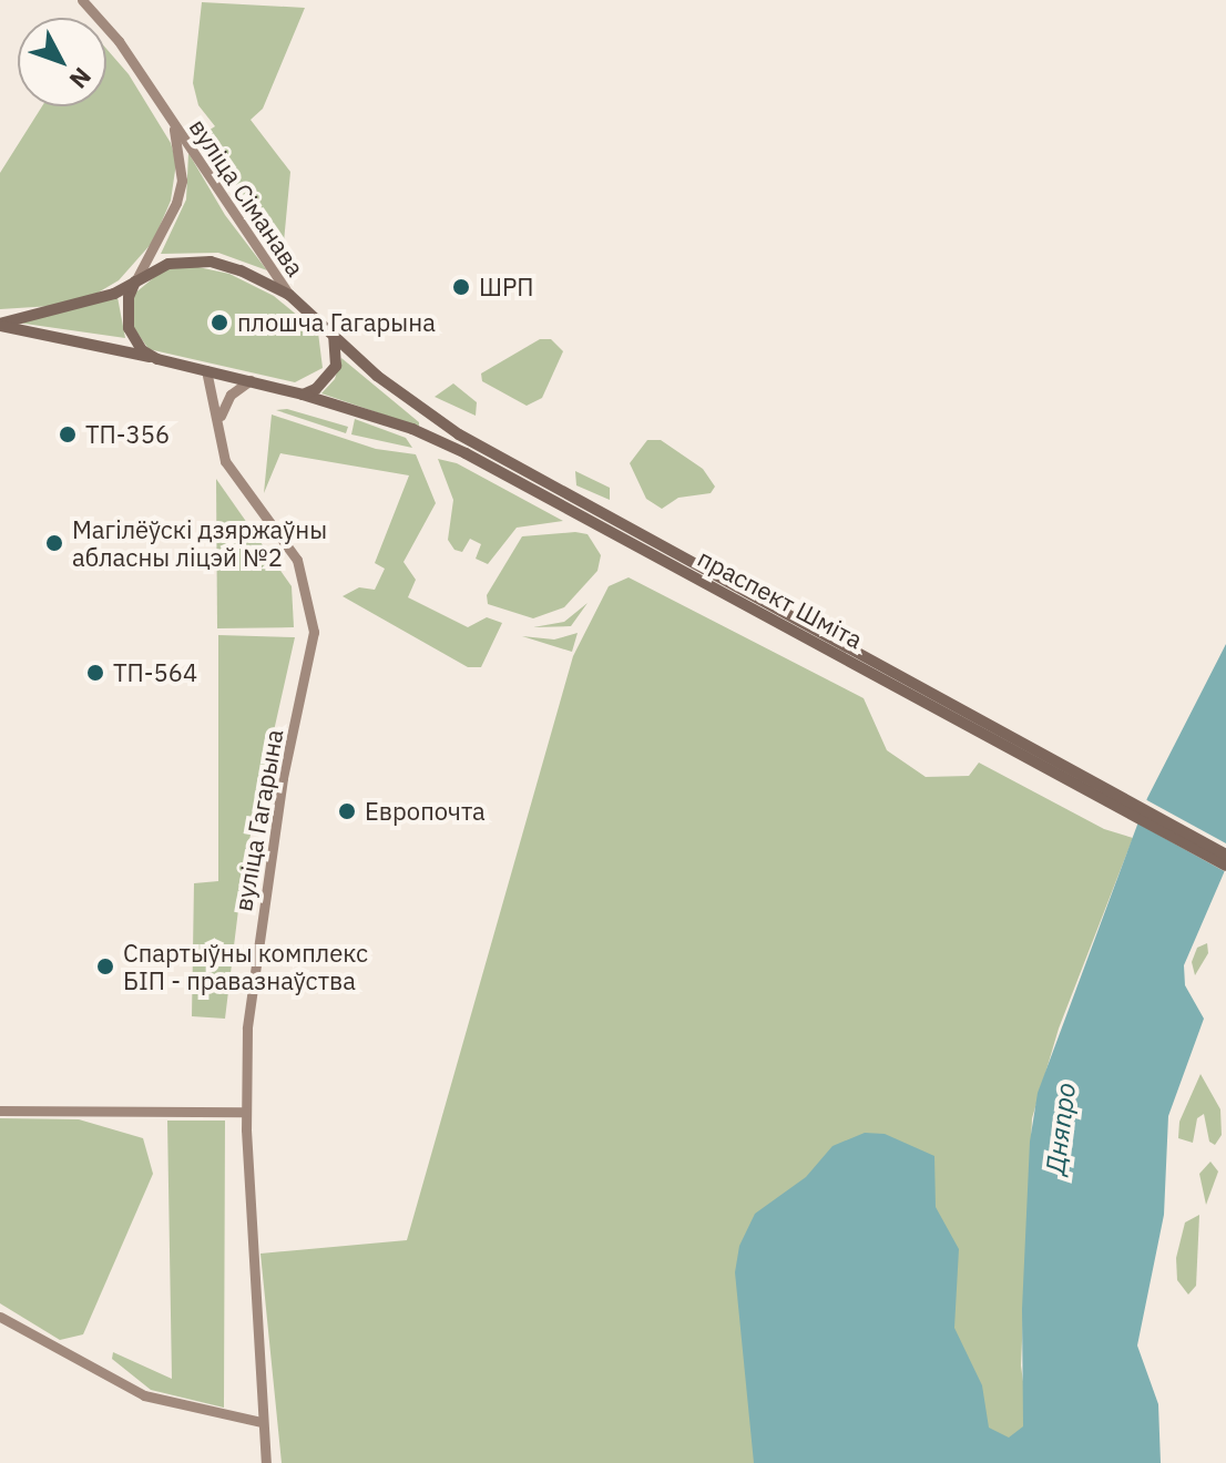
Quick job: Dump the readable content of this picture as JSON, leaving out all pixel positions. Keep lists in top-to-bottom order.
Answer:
{
  "streets": {
    "main road": ["вуліца Сіманава", "праспект Шміта", "вуліца Гагарына"]
  },
  "crossings": [
    ["вуліца Сіманава", "праспект Шміта"],
    ["праспект Шміта", "вуліца Гагарына"]
  ],
  "water": ["Дняпро"],
  "places": [
    "ШРП",
    "плошча Гагарына",
    "ТП-356",
    "Магілёўскі дзяржаўны абласны ліцэй №2",
    "ТП-564",
    "Европочта",
    "Спартыўны комплекс БІП - правазнаўства"
  ],
  "north": "bottom right"
}
